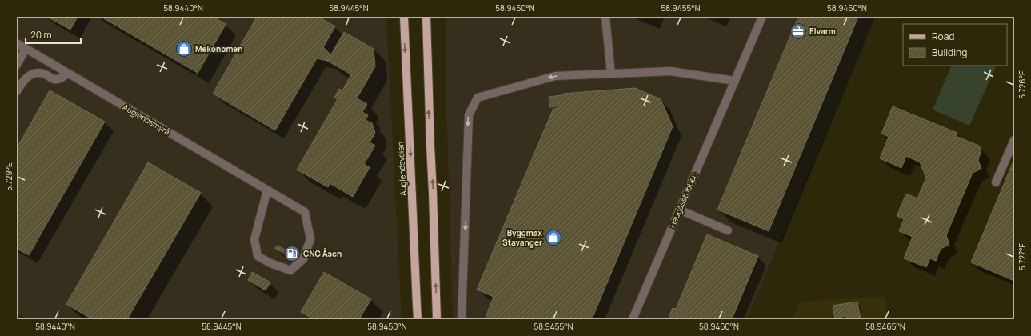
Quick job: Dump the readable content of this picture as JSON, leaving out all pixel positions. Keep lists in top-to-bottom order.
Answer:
{
  "streets": {
    "main road": ["Auglendsveien"],
    "street": ["Auglendsmyrå", "Haugåsstubben"]
  },
  "places": {
    "office": ["Elvarm"],
    "shop": ["Mekonomen", "Byggmax Stavanger"],
    "fuel station": ["CNG Åsen"]
  },
  "legend": ["Road", "Building"],
  "scale_bar": "20 m",
  "coordinates": [
    "58.9440°N",
    "58.9445°N",
    "58.9450°N",
    "58.9455°N",
    "58.9460°N",
    "5.726°E",
    "5.729°E",
    "5.727°E",
    "58.9465°N"
  ]
}
